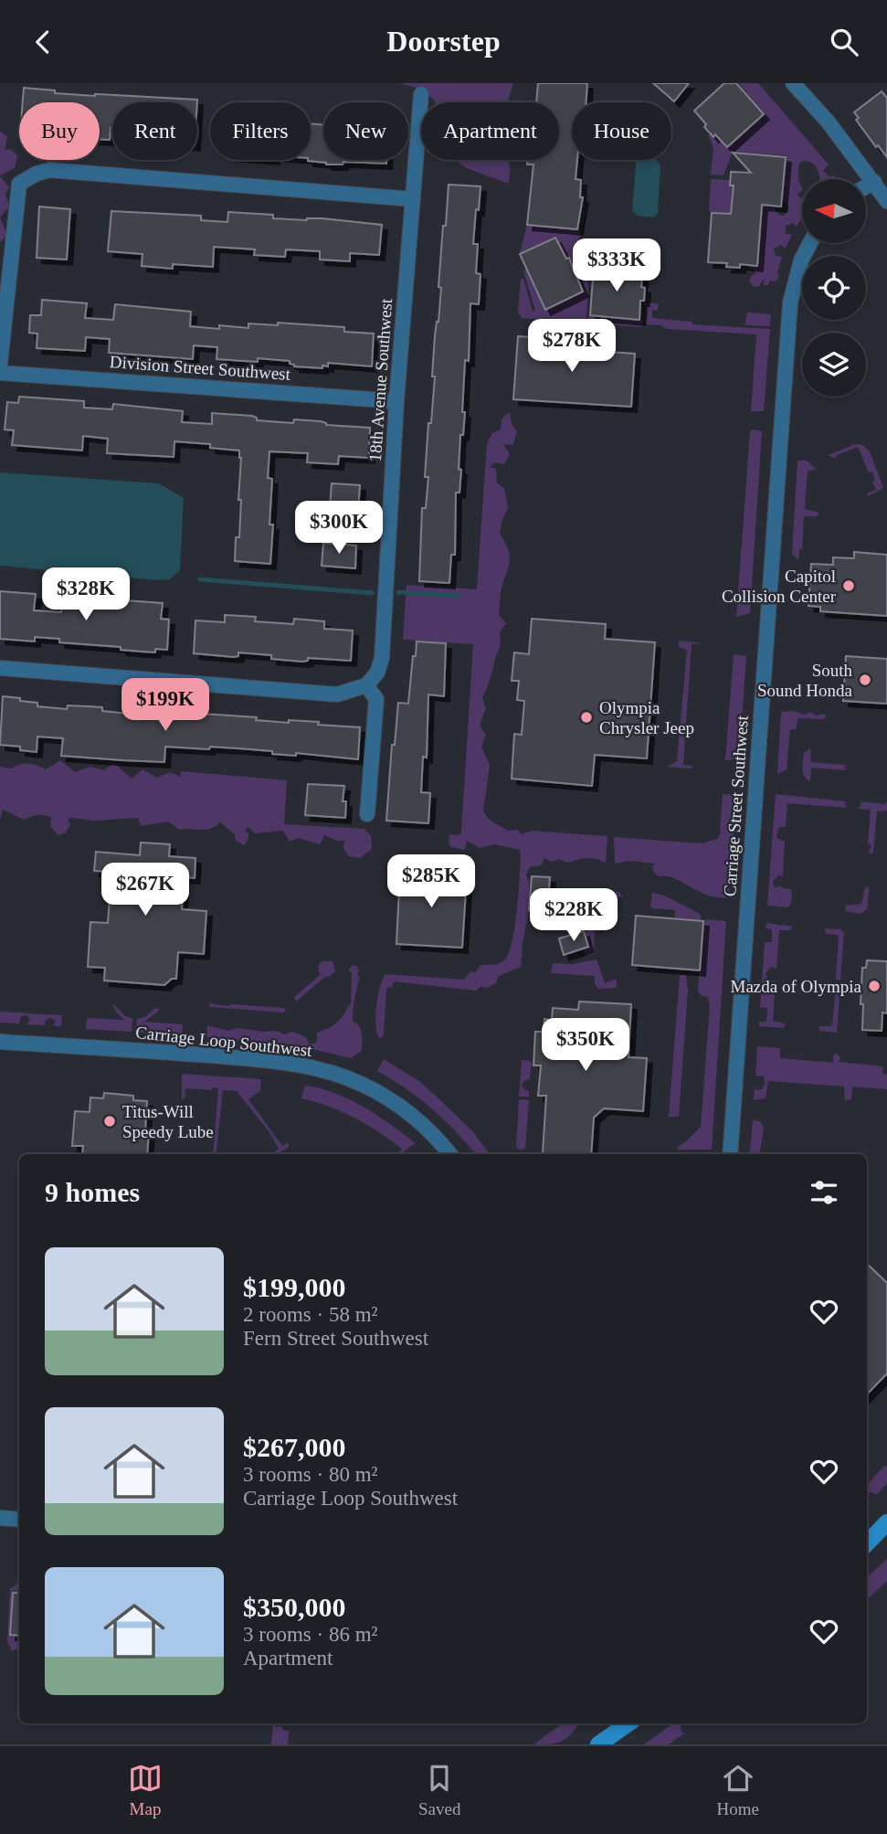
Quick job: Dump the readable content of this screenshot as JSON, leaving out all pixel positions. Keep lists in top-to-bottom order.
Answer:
{
  "streets": {
    "street": [
      "Division Street Southwest",
      "18th Avenue Southwest",
      "Carriage Street Southwest",
      "Carriage Loop Southwest"
    ]
  },
  "crossings": [
    ["Division Street Southwest", "18th Avenue Southwest"]
  ],
  "places": [
    "Capitol Collision Center",
    "South Sound Honda",
    "Olympia Chrysler Jeep",
    "Mazda of Olympia",
    "Titus-Will Speedy Lube"
  ],
  "north": "left",
  "page": {
    "header": "Doorstep",
    "chip": [
      "Buy",
      "Rent",
      "Filters",
      "New",
      "Apartment",
      "House"
    ],
    "price": [
      "$333K",
      "$278K",
      "$300K",
      "$328K",
      "$199K",
      "$285K",
      "$267K",
      "$228K",
      "$350K"
    ],
    "heading": "9 homes",
    "list": [
      {
        "name": "$199,000",
        "note": "2 rooms · 58 m² · Fern Street Southwest"
      },
      {
        "name": "$267,000",
        "note": "3 rooms · 80 m² · Carriage Loop Southwest"
      },
      {
        "name": "$350,000",
        "note": "3 rooms · 86 m² · Apartment"
      }
    ],
    "tabs": ["Map", "Saved", "Home"]
  }
}
